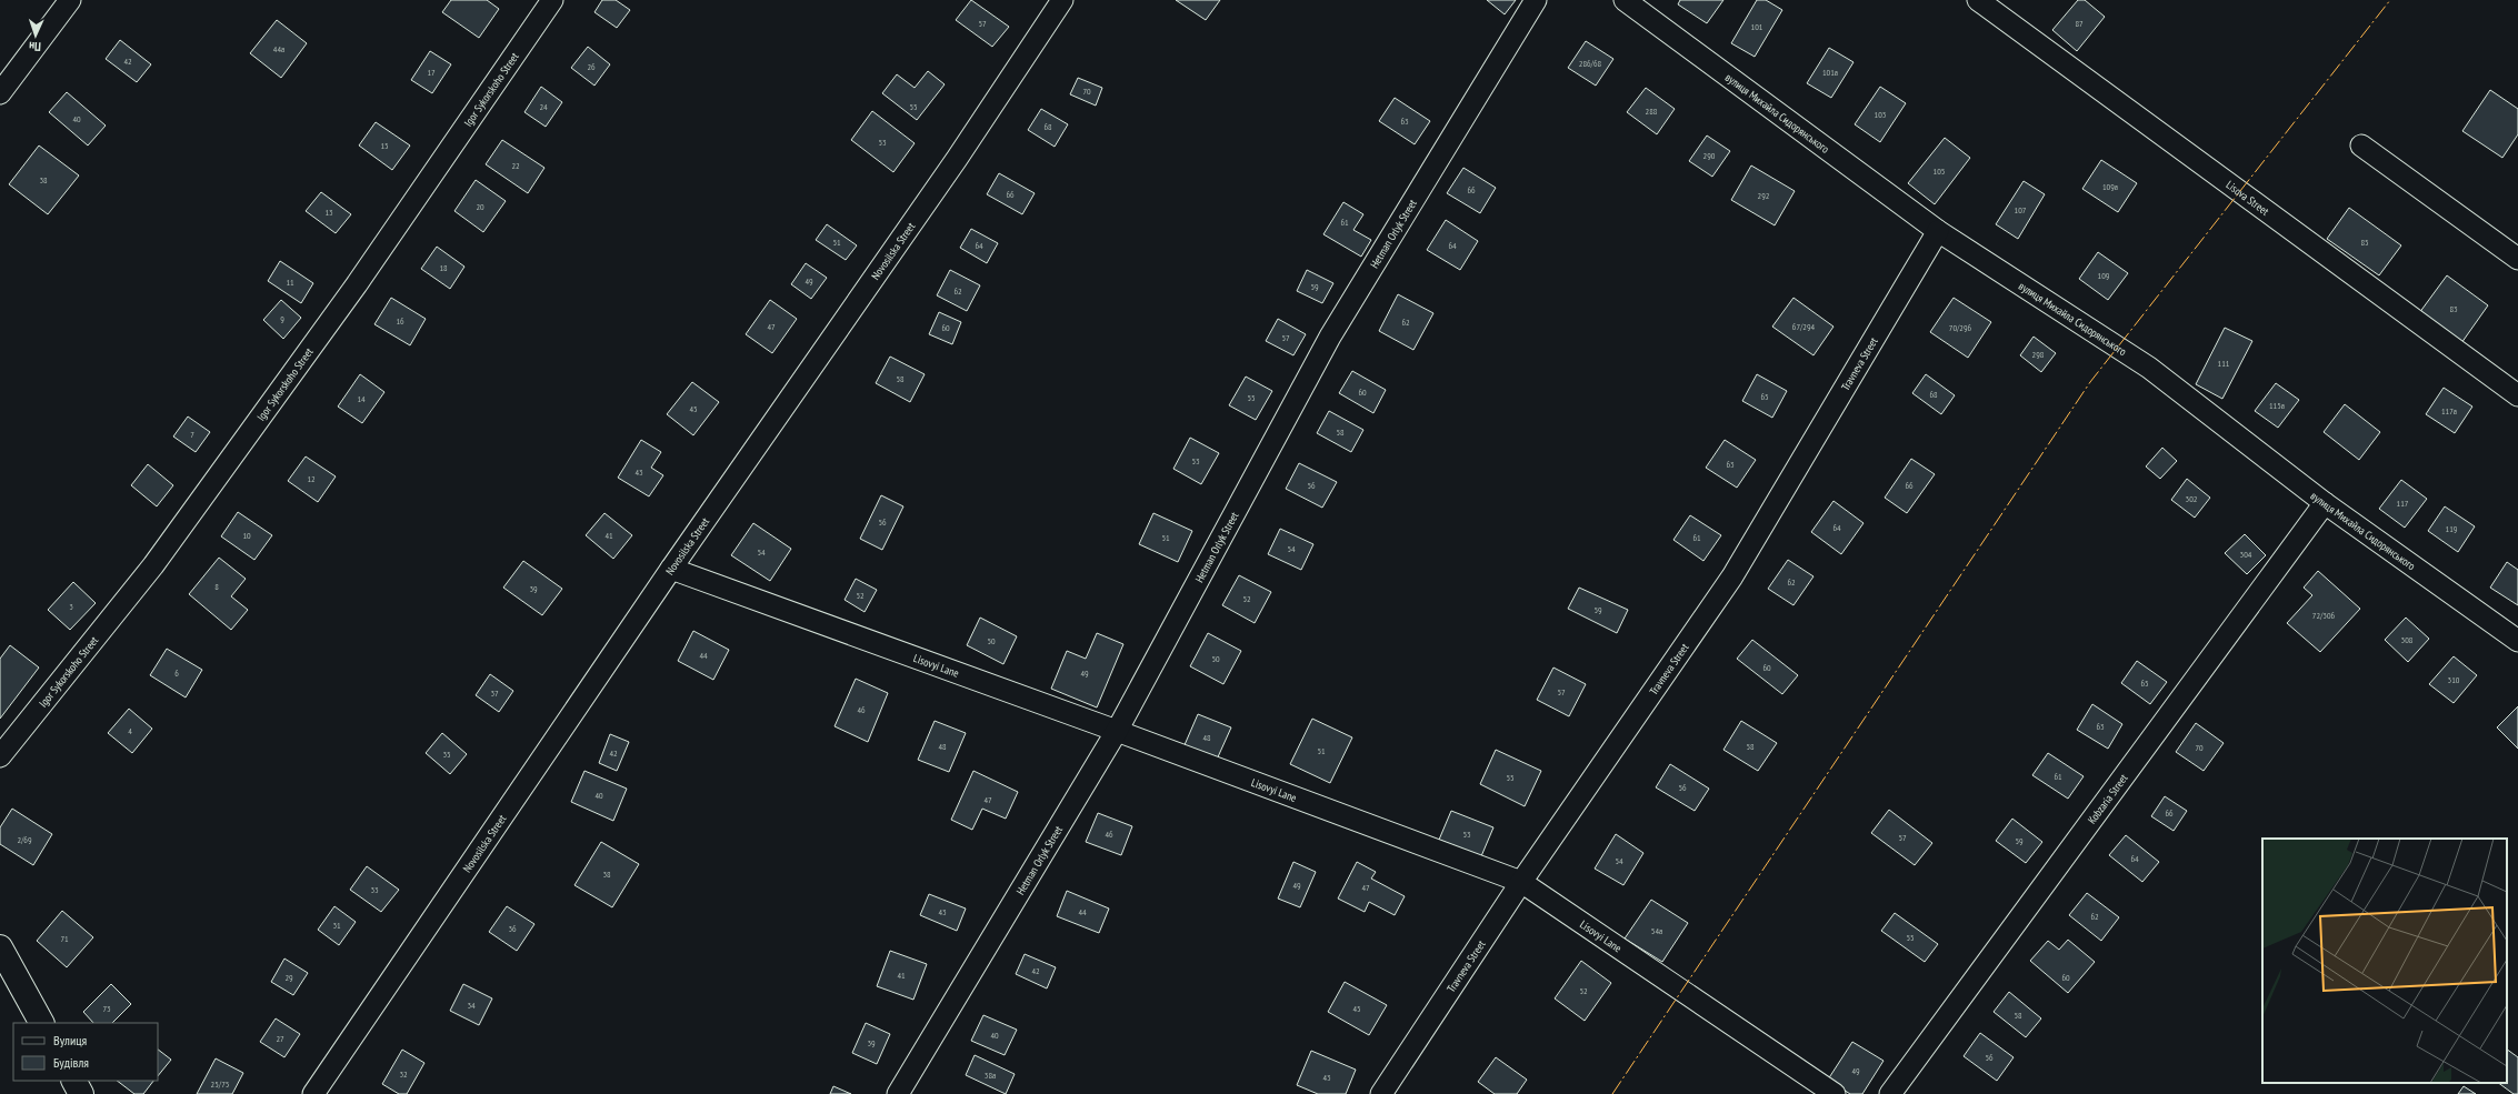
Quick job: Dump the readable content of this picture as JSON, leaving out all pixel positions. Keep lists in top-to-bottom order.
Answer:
{
  "streets": {
    "street": [
      "Igor Sykorskoho Street",
      "вулиця Михайла Сидорянського",
      "Lisova Street",
      "Hetman Orlyk Street",
      "Novosilska Street",
      "Travneva Street",
      "Lisovyi Lane",
      "Kobzaria Street"
    ]
  },
  "crossings": [
    ["вулиця Михайла Сидорянського", "Travneva Street"],
    ["вулиця Михайла Сидорянського", "Kobzaria Street"],
    ["Hetman Orlyk Street", "Lisovyi Lane"],
    ["Novosilska Street", "Lisovyi Lane"],
    ["Travneva Street", "Lisovyi Lane"]
  ],
  "house_numbers": [
    "57",
    "87",
    "101",
    "44а",
    "42",
    "286/68",
    "26",
    "17",
    "101а",
    "70",
    "24",
    "55",
    "288",
    "103",
    "40",
    "63",
    "68",
    "53",
    "15",
    "290",
    "22",
    "105",
    "38",
    "109а",
    "66",
    "66",
    "292",
    "20",
    "107",
    "13",
    "61",
    "51",
    "85",
    "64",
    "64",
    "18",
    "109",
    "49",
    "11",
    "59",
    "62",
    "83",
    "9",
    "16",
    "62",
    "47",
    "67/294",
    "60",
    "70/296",
    "57",
    "298",
    "111",
    "58",
    "60",
    "68",
    "65",
    "55",
    "14",
    "115а",
    "45",
    "117а",
    "58",
    "7",
    "53",
    "63",
    "43",
    "12",
    "56",
    "66",
    "302",
    "117",
    "56",
    "64",
    "119",
    "10",
    "41",
    "51",
    "61",
    "54",
    "54",
    "304",
    "62",
    "8",
    "39",
    "52",
    "52",
    "3",
    "59",
    "72/306",
    "308",
    "50",
    "44",
    "50",
    "60",
    "6",
    "49",
    "310",
    "65",
    "57",
    "37",
    "46",
    "63",
    "4",
    "48",
    "48",
    "58",
    "70",
    "51",
    "42",
    "35",
    "61",
    "55",
    "56",
    "40",
    "47",
    "66",
    "46",
    "53",
    "57",
    "2/69",
    "59",
    "64",
    "54",
    "38",
    "49",
    "47",
    "33",
    "43",
    "44",
    "62",
    "31",
    "36",
    "54а",
    "55",
    "71",
    "42",
    "41",
    "29",
    "60",
    "52",
    "34",
    "73",
    "45",
    "58",
    "40",
    "27",
    "39",
    "56",
    "49",
    "32",
    "38а",
    "43",
    "25/75"
  ],
  "legend": ["Вулиця", "Будівля"],
  "north": "bottom"
}
